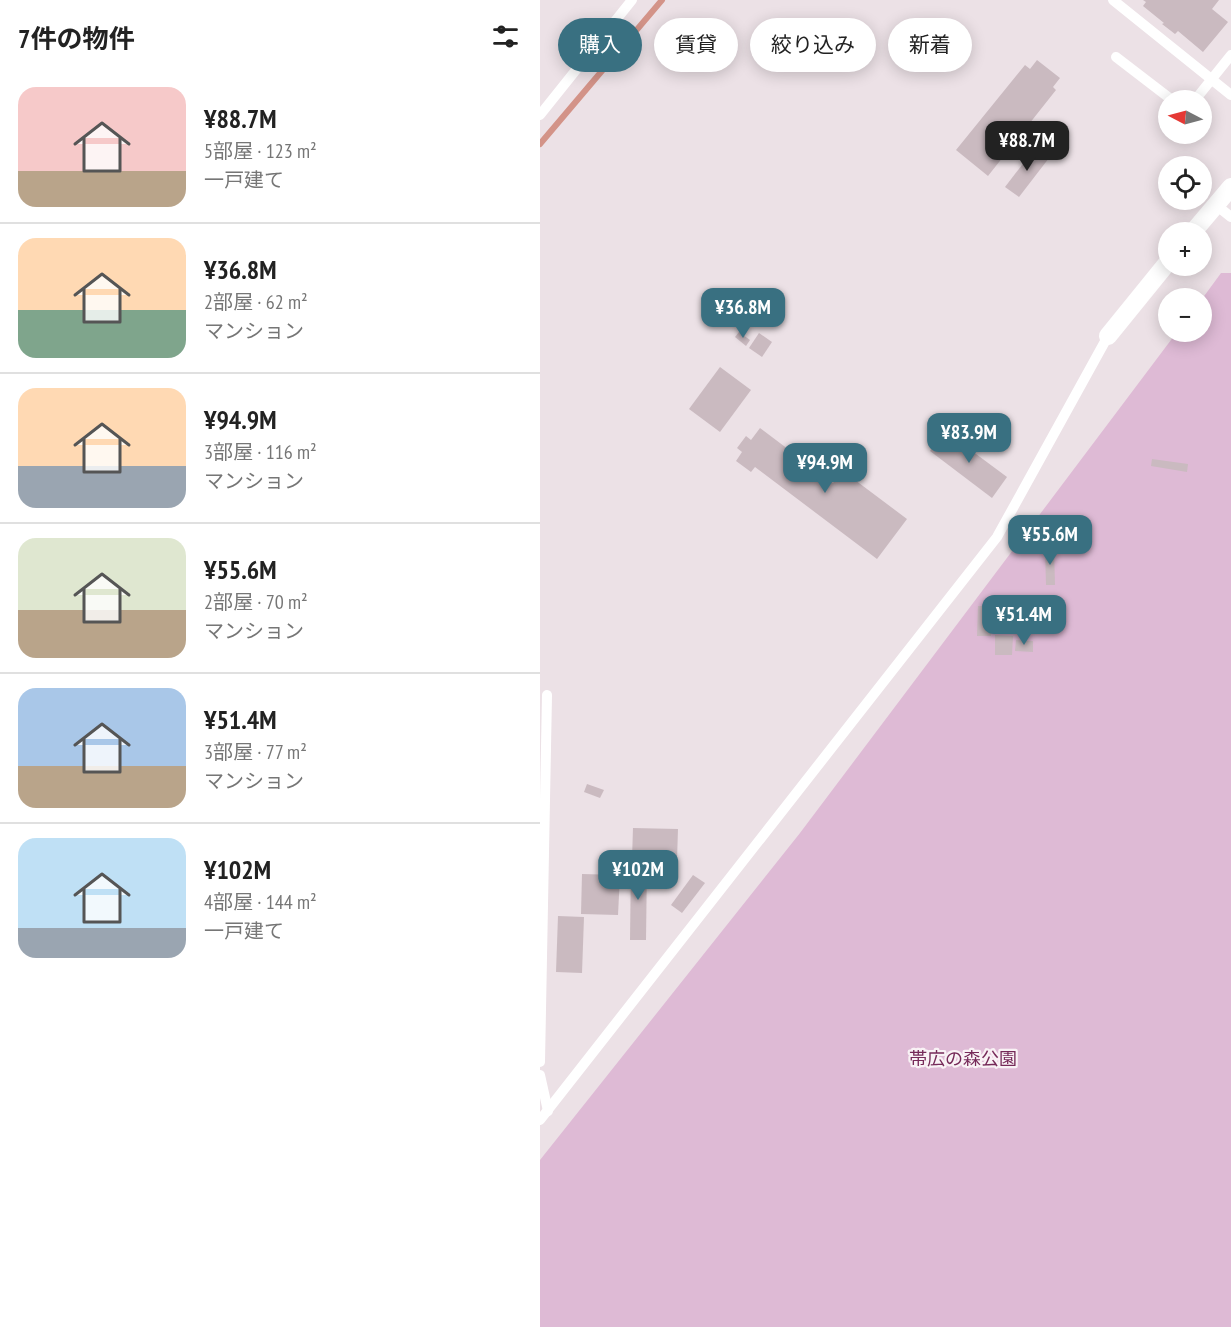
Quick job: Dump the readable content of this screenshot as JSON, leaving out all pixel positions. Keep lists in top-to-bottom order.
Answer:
{
  "parks": ["帯広の森公園"],
  "north": "left",
  "page": {
    "heading": "7件の物件",
    "chip": [
      "購入",
      "賃貸",
      "絞り込み",
      "新着"
    ],
    "list": [
      {
        "name": "¥88.7M",
        "note": "5部屋 · 123 m² · 一戸建て"
      },
      {
        "name": "¥36.8M",
        "note": "2部屋 · 62 m² · マンション"
      },
      {
        "name": "¥94.9M",
        "note": "3部屋 · 116 m² · マンション"
      },
      {
        "name": "¥55.6M",
        "note": "2部屋 · 70 m² · マンション"
      },
      {
        "name": "¥51.4M",
        "note": "3部屋 · 77 m² · マンション"
      },
      {
        "name": "¥102M",
        "note": "4部屋 · 144 m² · 一戸建て"
      }
    ],
    "map_buttons": ["+", "−"],
    "price": [
      "¥88.7M",
      "¥36.8M",
      "¥83.9M",
      "¥94.9M",
      "¥55.6M",
      "¥51.4M",
      "¥102M"
    ]
  }
}
